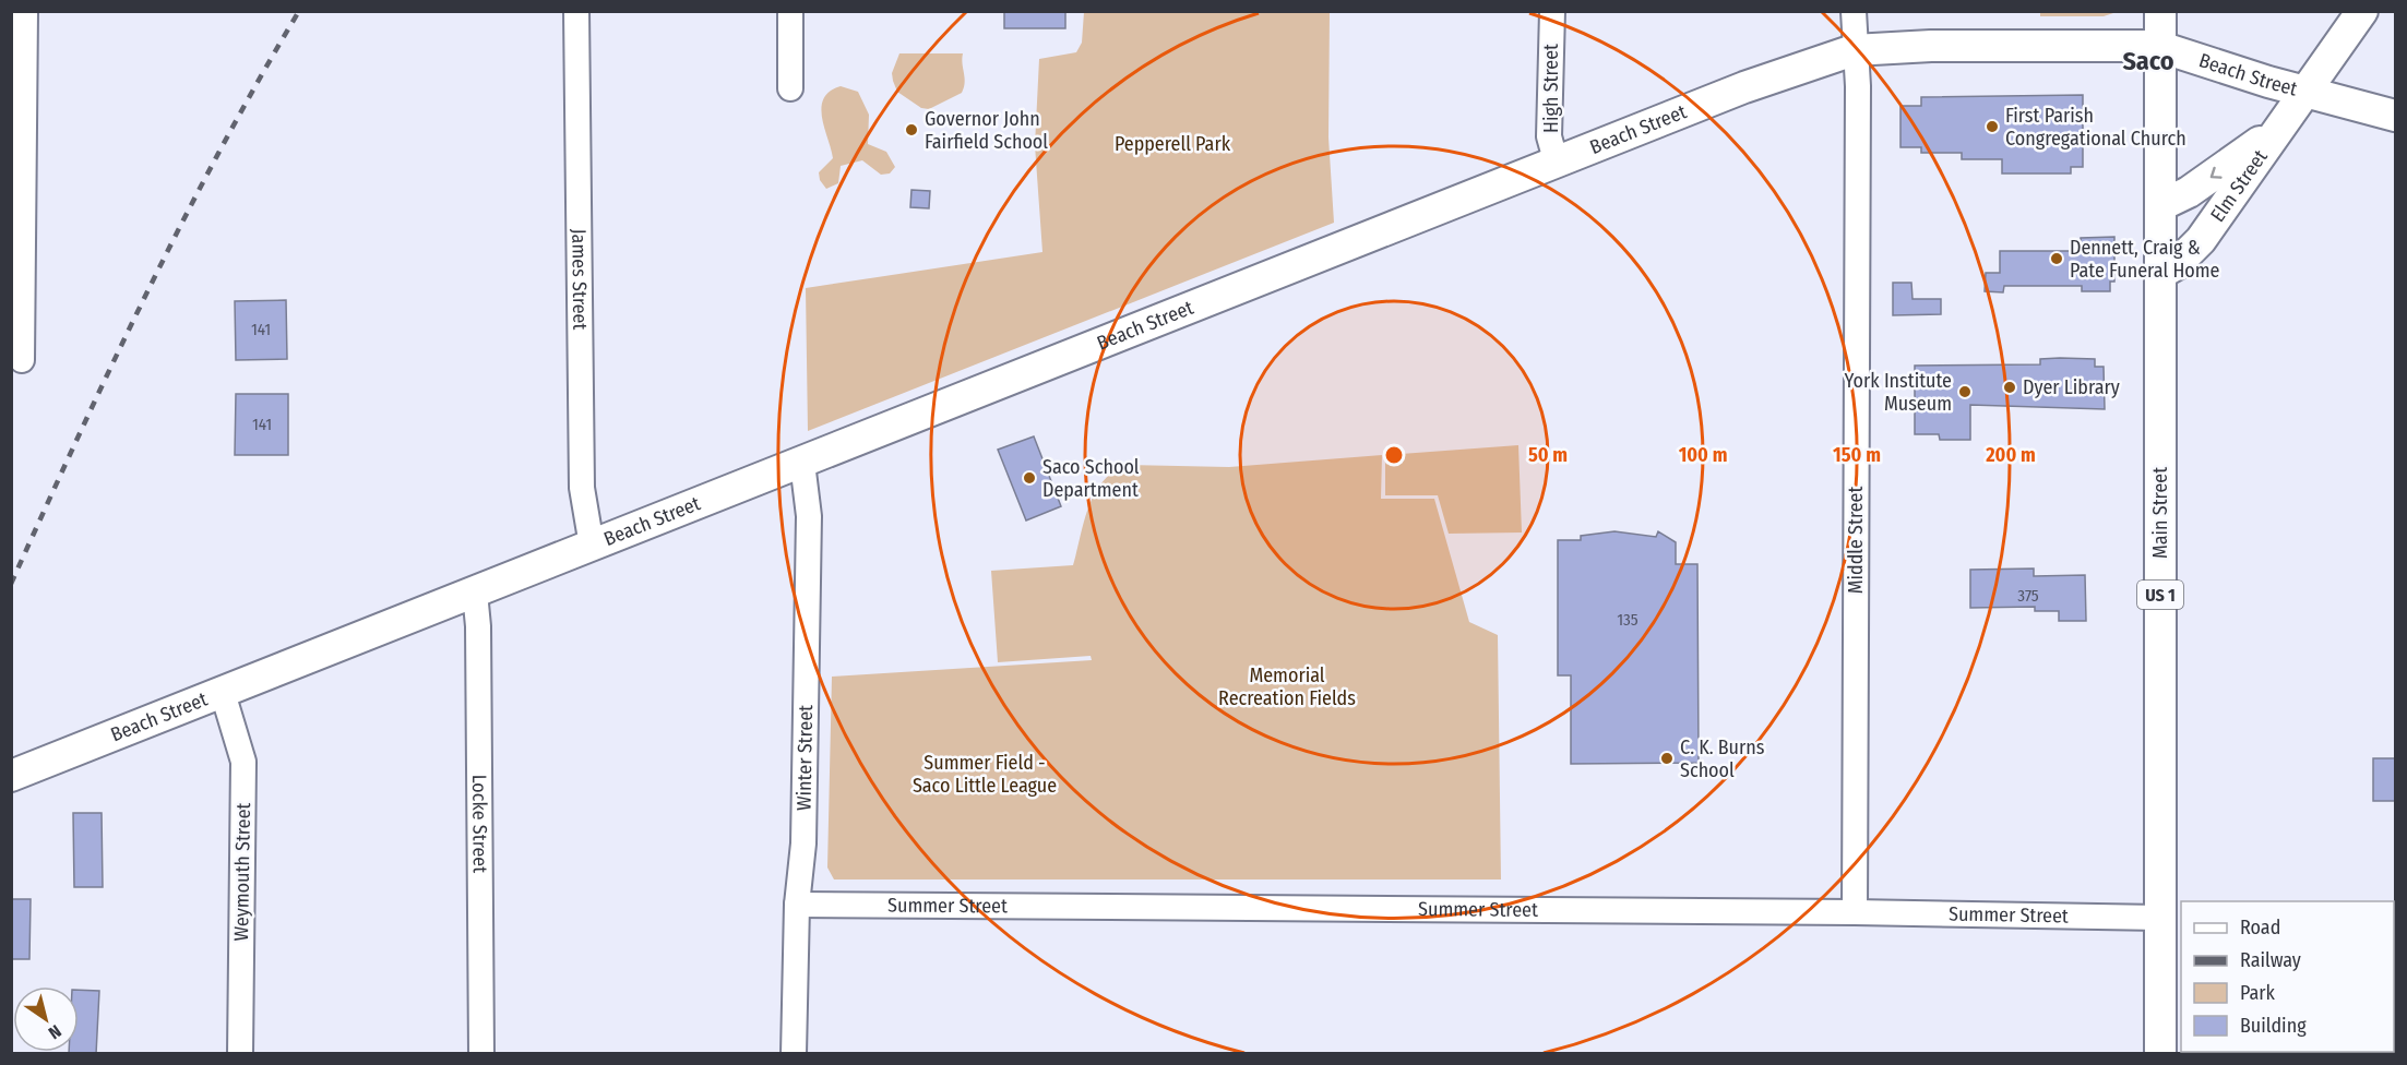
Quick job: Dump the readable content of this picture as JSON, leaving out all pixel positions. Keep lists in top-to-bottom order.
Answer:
{
  "streets": {
    "main road": [
      "Beach Street",
      "Elm Street",
      "Main Street",
      "US 1"
    ],
    "street": [
      "High Street",
      "James Street",
      "Middle Street",
      "Winter Street",
      "Locke Street",
      "Weymouth Street",
      "Summer Street"
    ]
  },
  "crossings": [
    ["Beach Street", "High Street"],
    ["Beach Street", "Elm Street"],
    ["Beach Street", "James Street"],
    ["Beach Street", "Main Street"],
    ["Beach Street", "Middle Street"],
    ["Beach Street", "Winter Street"],
    ["Beach Street", "Locke Street"],
    ["Beach Street", "Weymouth Street"],
    ["Elm Street", "Main Street"],
    ["Main Street", "Summer Street"],
    ["Middle Street", "Summer Street"],
    ["Winter Street", "Summer Street"]
  ],
  "districts": ["Saco"],
  "parks": ["Pepperell Park", "Memorial Recreation Fields", "Summer Field - Saco Little League"],
  "places": [
    "First Parish Congregational Church",
    "Governor John Fairfield School",
    "Dennett, Craig & Pate Funeral Home",
    "Dyer Library",
    "York Institute Museum",
    "Saco School Department",
    "C. K. Burns School"
  ],
  "house_numbers": [
    "141",
    "141",
    "375",
    "135"
  ],
  "legend": [
    "Road",
    "Railway",
    "Park",
    "Building"
  ],
  "north": "bottom right",
  "rings": [
    "50 m",
    "100 m",
    "150 m",
    "200 m"
  ]
}
